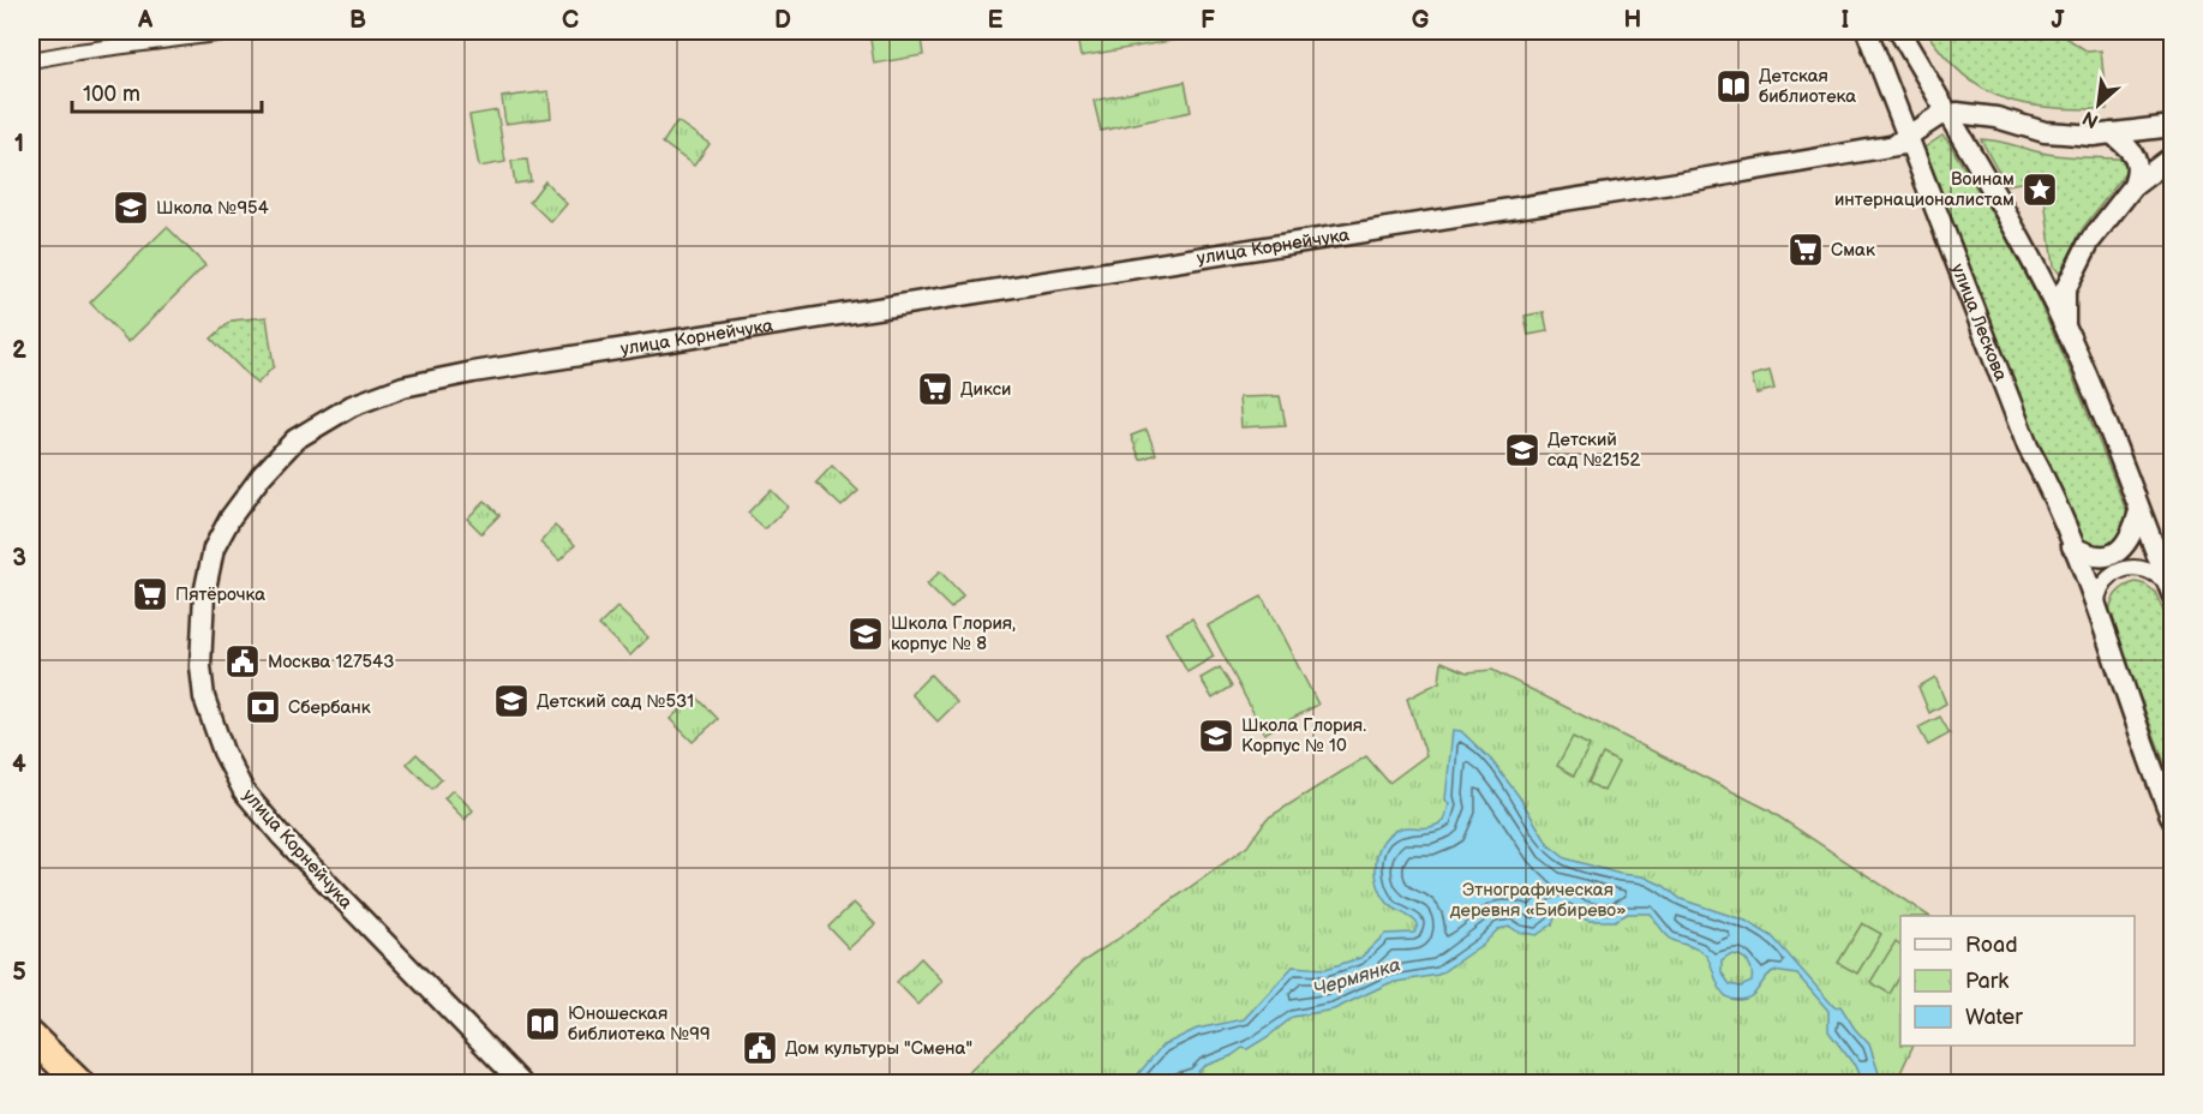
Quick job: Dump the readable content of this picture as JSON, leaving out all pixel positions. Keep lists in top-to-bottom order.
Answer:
{
  "streets": {
    "street": ["улица Корнейчука", "улица Лескова"]
  },
  "crossings": [
    ["улица Корнейчука", "улица Лескова"]
  ],
  "water": ["Чермянка"],
  "parks": ["Этнографическая деревня «Бибирево»"],
  "places": {
    "library": ["Детская библиотека", "Юношеская библиотека №99"],
    "place": ["Воинам интернационалистам"],
    "school or university": [
      "Школа №954",
      "Детский сад №2152",
      "Школа Глория, корпус № 8",
      "Детский сад №531",
      "Школа Глория. Корпус № 10"
    ],
    "supermarket": ["Смак", "Дикси", "Пятёрочка"],
    "public building": ["Москва 127543", "Дом культуры \"Смена\""],
    "bank": ["Сбербанк"]
  },
  "legend": ["Road", "Park", "Water"],
  "scale_bar": "100 m",
  "north": "bottom left",
  "grid": {
    "columns": [
      "A",
      "B",
      "C",
      "D",
      "E",
      "F",
      "G",
      "H",
      "I",
      "J"
    ],
    "rows": [
      "1",
      "2",
      "3",
      "4",
      "5"
    ]
  }
}
